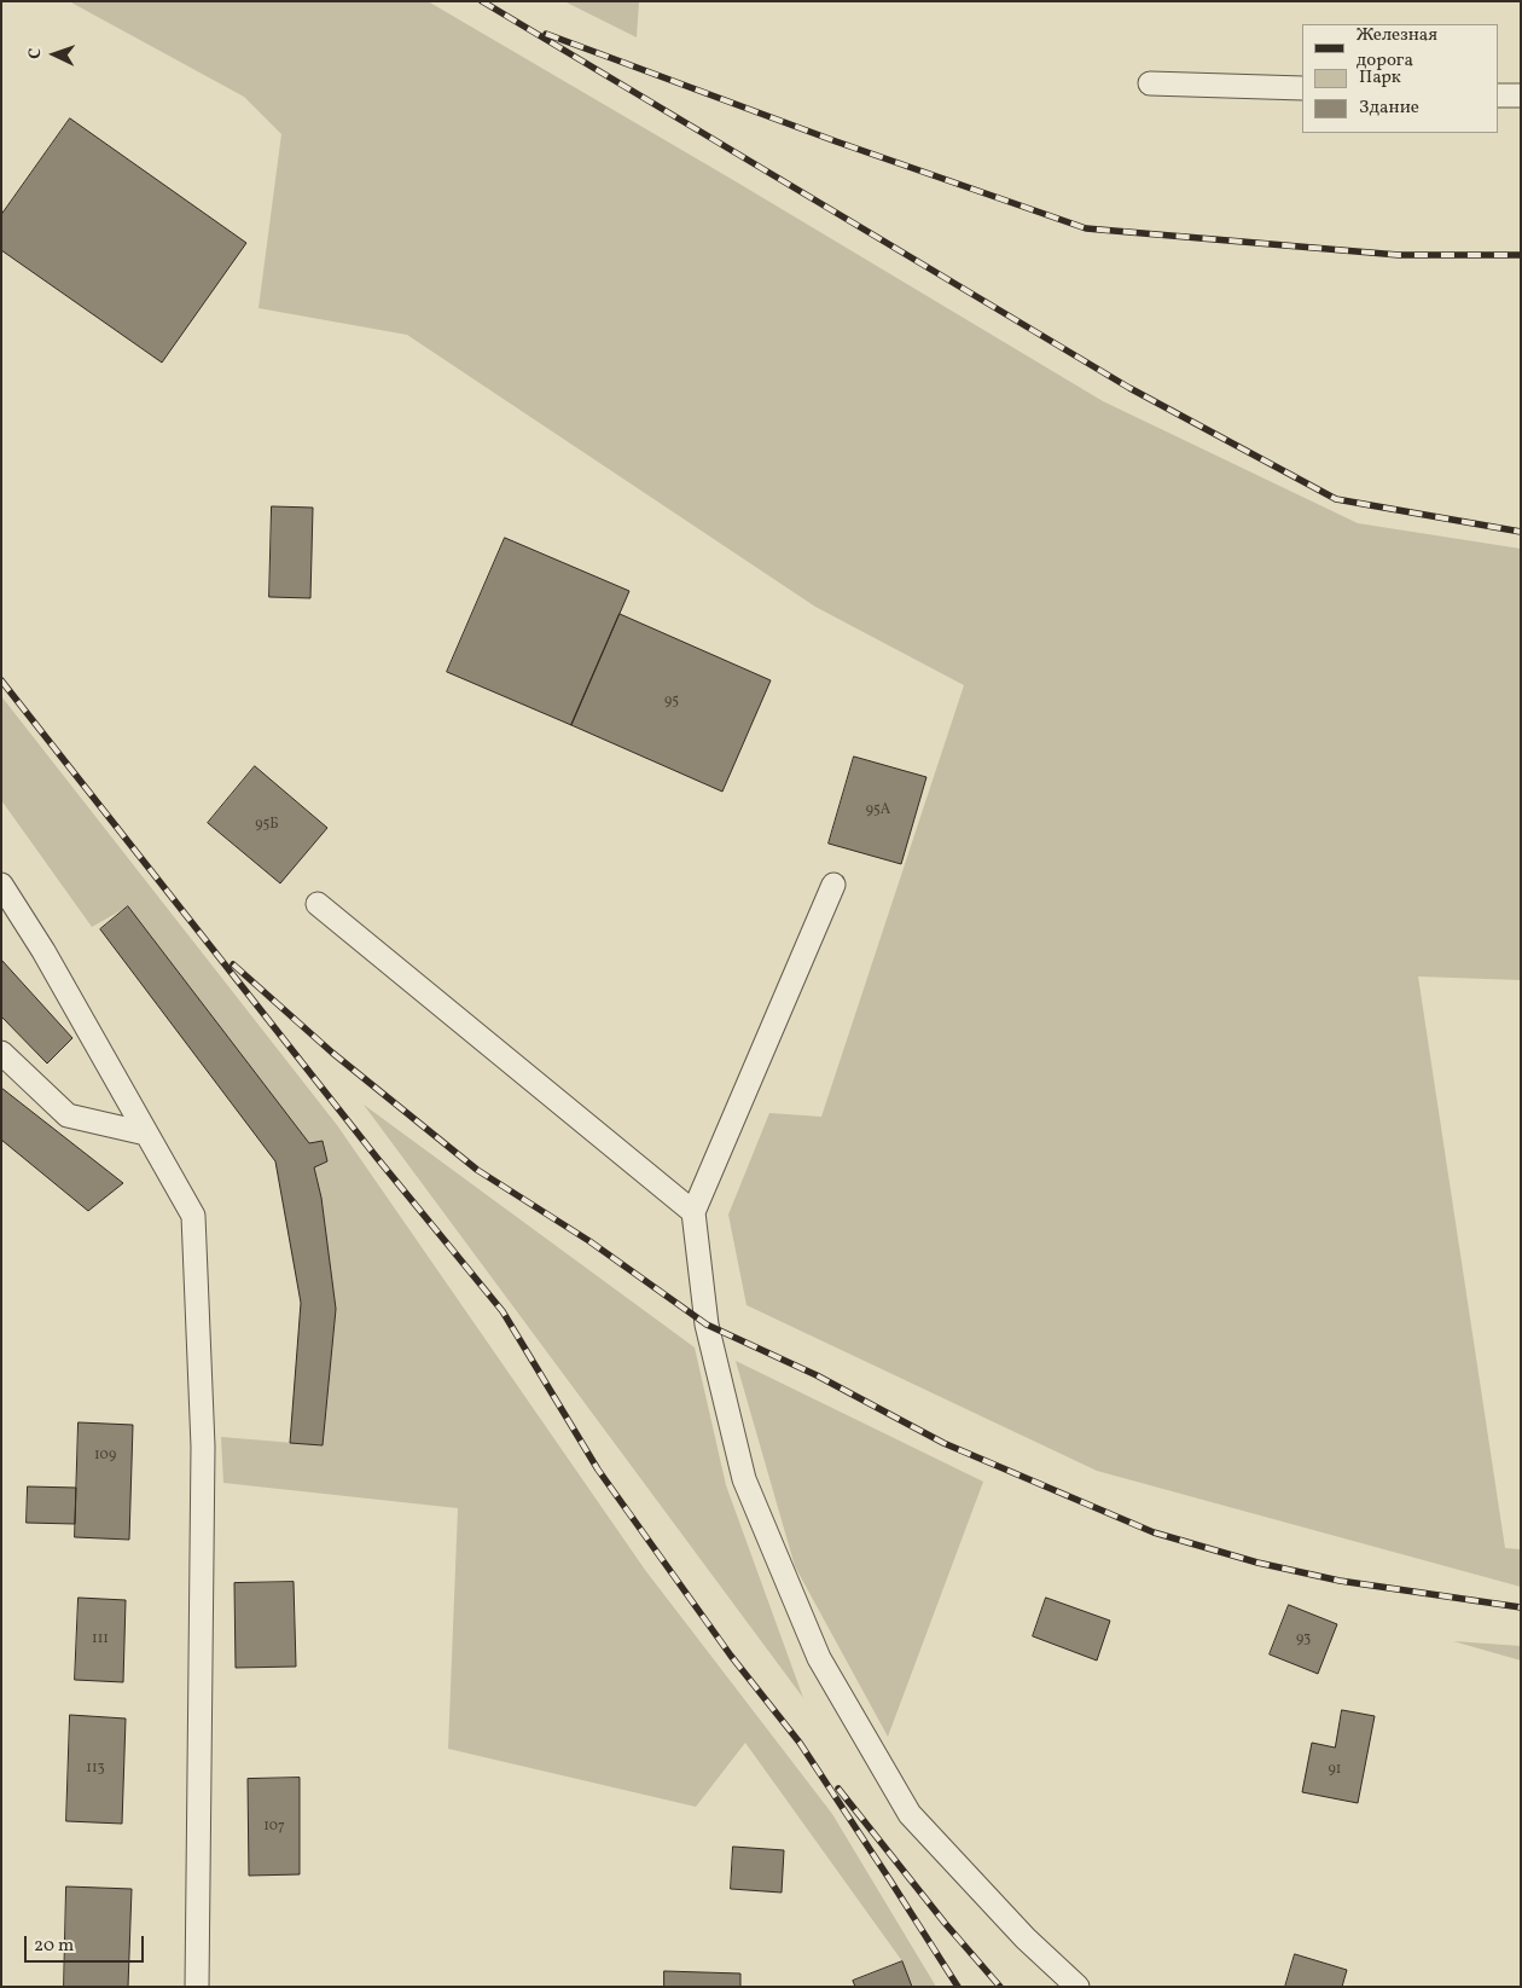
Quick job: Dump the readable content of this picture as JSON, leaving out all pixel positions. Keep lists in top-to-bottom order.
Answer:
{
  "house_numbers": [
    "95",
    "95А",
    "95Б",
    "109",
    "111",
    "93",
    "113",
    "91",
    "107"
  ],
  "legend": ["Железная дорога", "Парк", "Здание"],
  "scale_bar": "20 m",
  "north": "left"
}
